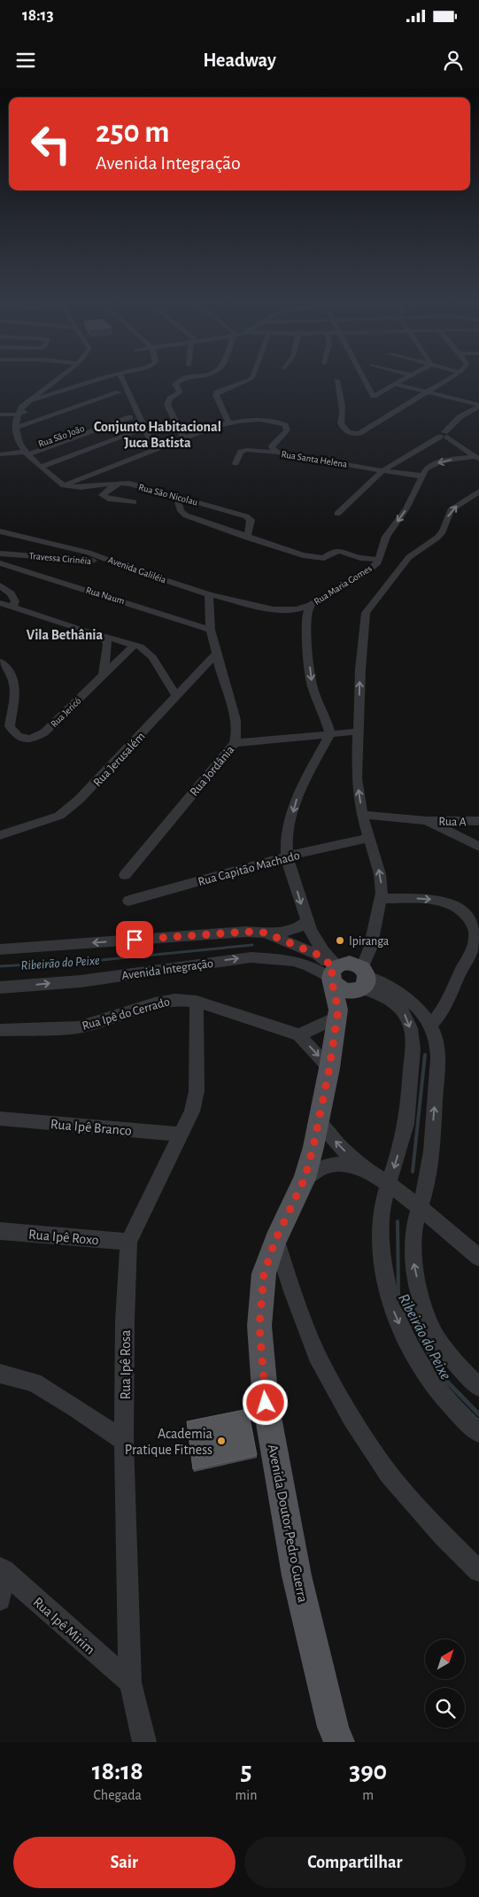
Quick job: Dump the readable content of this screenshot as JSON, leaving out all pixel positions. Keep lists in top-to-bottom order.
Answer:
{
  "streets": {
    "main road": ["Avenida Doutor Pedro Guerra"],
    "street": [
      "Rua São João",
      "Rua Santa Helena",
      "Rua São Nicolau",
      "Travessa Cirinéia",
      "Avenida Galiléia",
      "Rua Maria Gomes",
      "Rua Naum",
      "Rua Jericó",
      "Rua Jerusalém",
      "Rua Jordânia",
      "Rua A",
      "Rua Capitão Machado",
      "Avenida Integração",
      "Rua Ipê do Cerrado",
      "Rua Ipê Branco",
      "Rua Ipê Roxo",
      "Rua Ipê Rosa",
      "Rua Ipê Mirim"
    ]
  },
  "crossings": [
    ["Rua Santa Helena", "Rua São Nicolau"],
    ["Rua Santa Helena", "Rua Maria Gomes"],
    ["Travessa Cirinéia", "Avenida Galiléia"],
    ["Avenida Galiléia", "Rua Maria Gomes"],
    ["Avenida Galiléia", "Rua Jordânia"],
    ["Rua Naum", "Rua Jordânia"],
    ["Rua Jerusalém", "Rua Jordânia"],
    ["Avenida Integração", "Avenida Doutor Pedro Guerra"],
    ["Rua Ipê do Cerrado", "Rua Ipê Rosa"],
    ["Rua Ipê do Cerrado", "Avenida Doutor Pedro Guerra"],
    ["Rua Ipê Branco", "Rua Ipê Rosa"],
    ["Rua Ipê Roxo", "Rua Ipê Rosa"],
    ["Rua Ipê Rosa", "Rua Ipê Mirim"]
  ],
  "districts": ["Conjunto Habitacional Juca Batista", "Vila Bethânia"],
  "water": ["Ribeirão do Peixe"],
  "places": ["Ipiranga", "Academia Pratique Fitness"],
  "north": "top right",
  "page": {
    "status": "18:13",
    "header": "Headway",
    "turn": ["250 m", "Avenida Integração"],
    "eta": [
      "18:18",
      "Chegada",
      "5",
      "min",
      "390",
      "m"
    ],
    "buttons": ["Sair", "Compartilhar"]
  }
}
